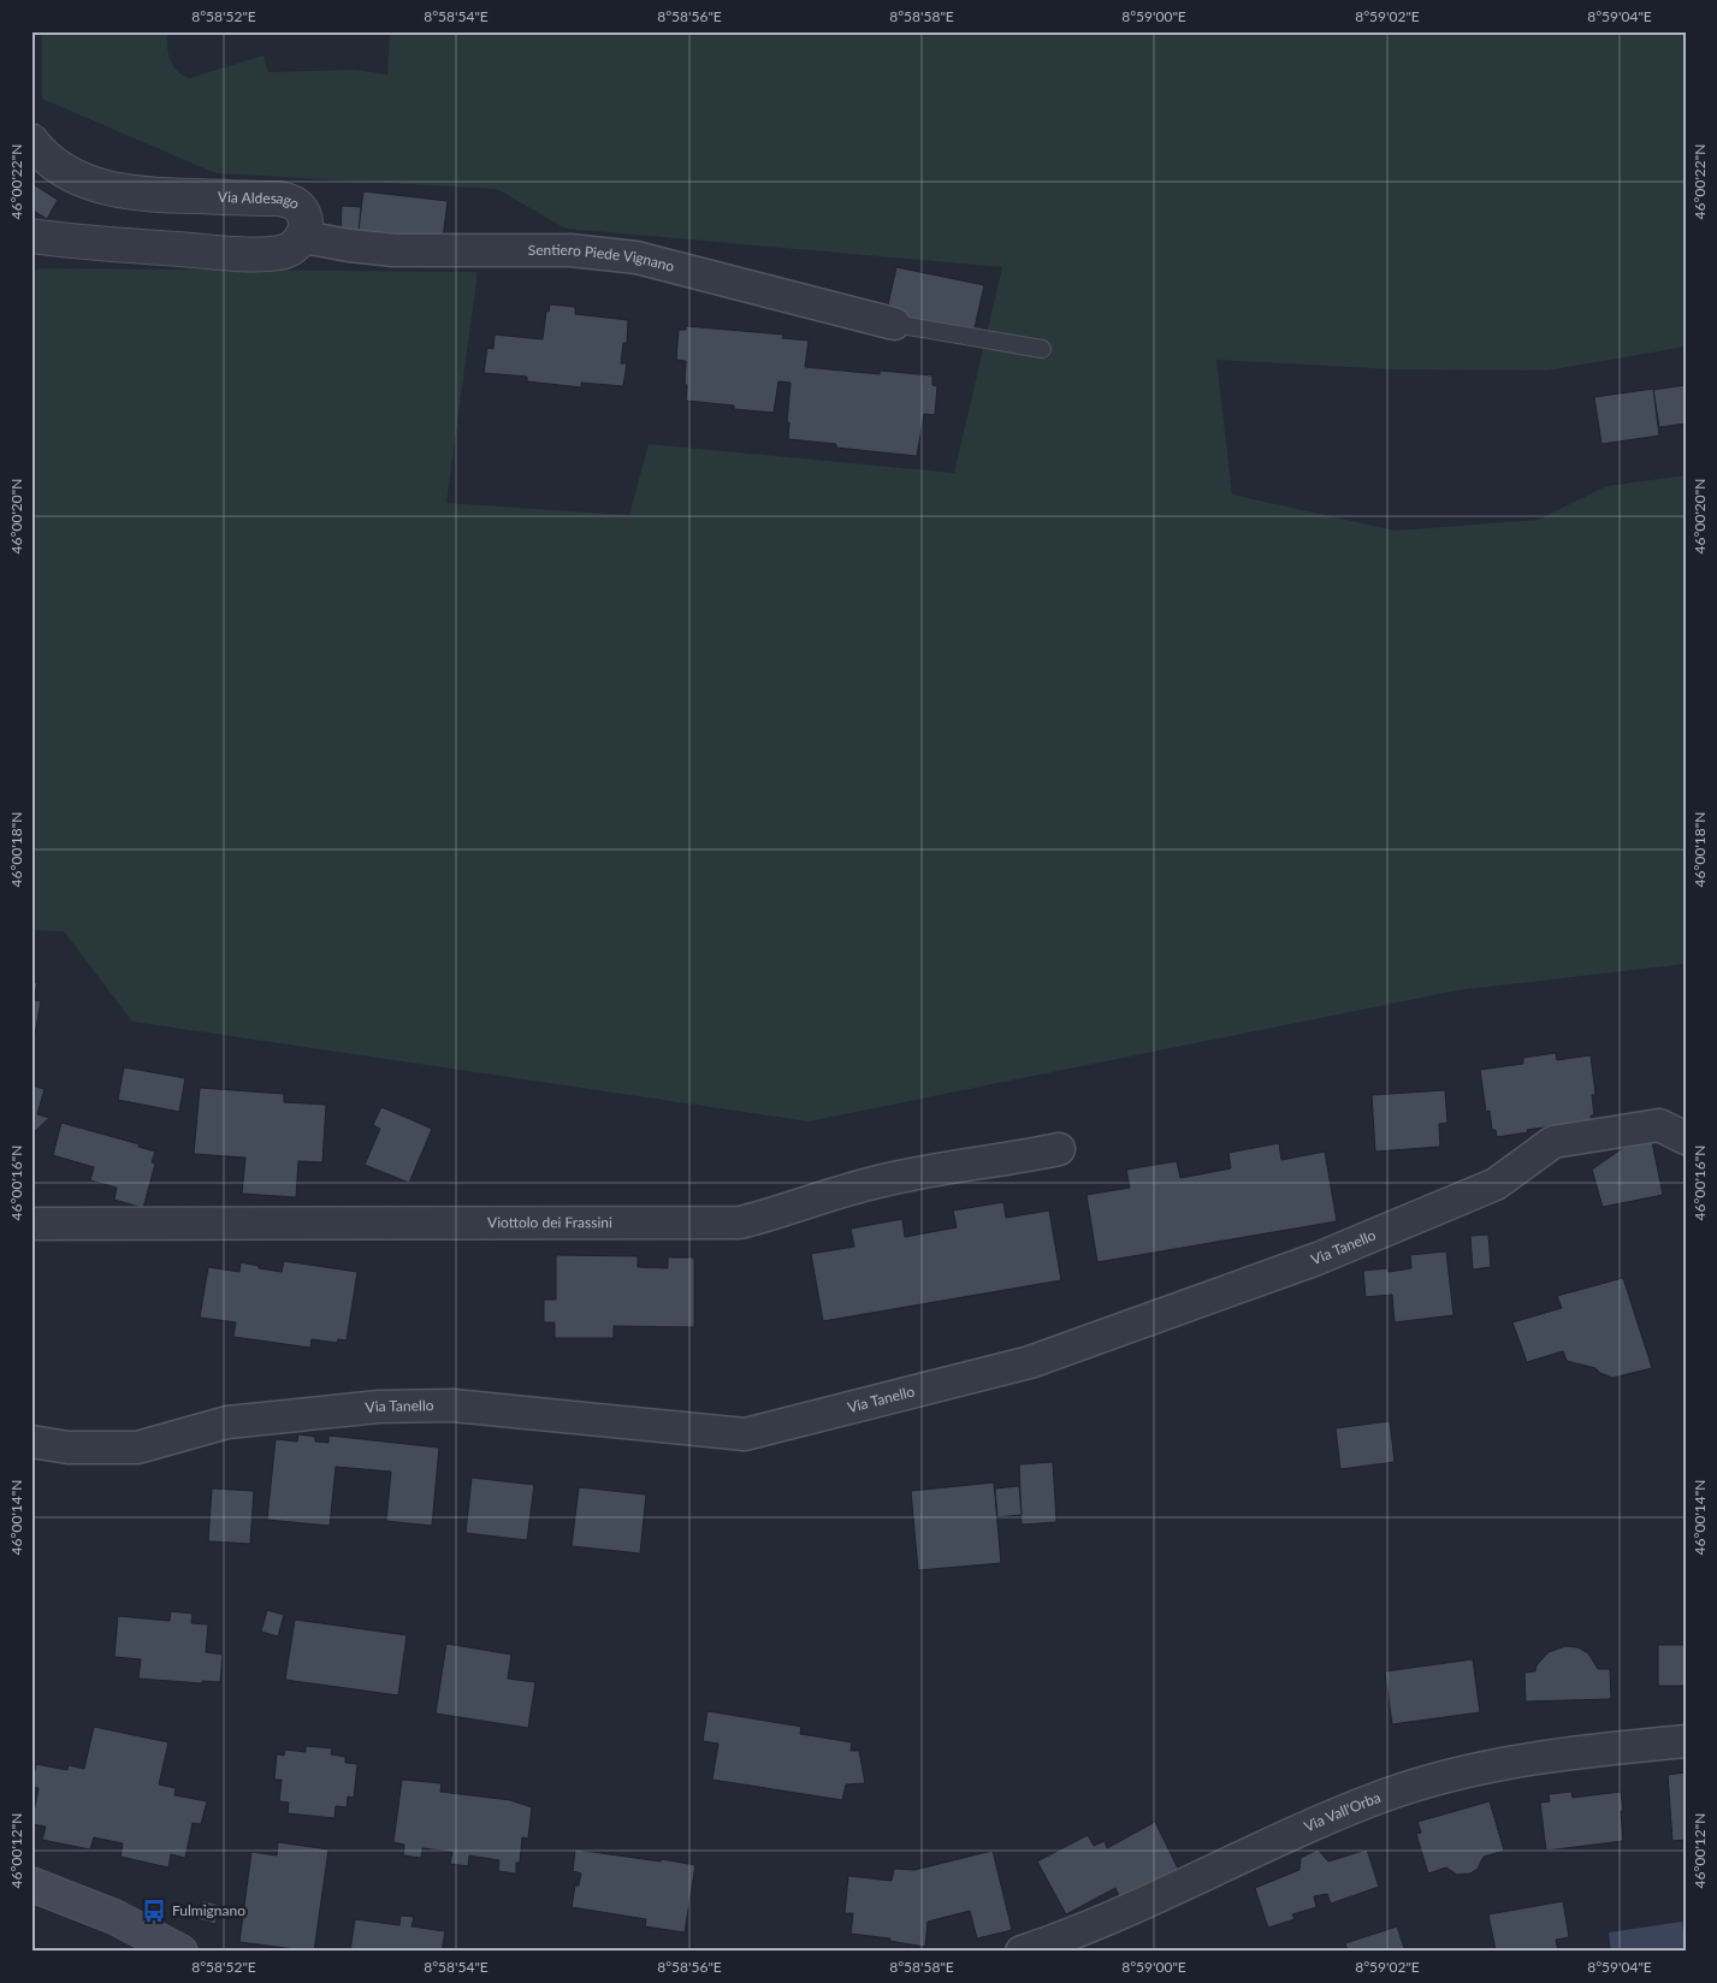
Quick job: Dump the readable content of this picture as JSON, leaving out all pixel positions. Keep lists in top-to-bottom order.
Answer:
{
  "streets": {
    "street": [
      "Via Aldesago",
      "Sentiero Piede Vignano",
      "Viottolo dei Frassini",
      "Via Tanello",
      "Via Vall'Orba"
    ]
  },
  "crossings": [
    ["Via Aldesago", "Sentiero Piede Vignano"]
  ],
  "places": {
    "bus stop": ["Fulmignano"]
  },
  "coordinates": [
    "8°58'52\"E",
    "8°58'54\"E",
    "8°58'56\"E",
    "8°58'58\"E",
    "8°59'00\"E",
    "8°59'02\"E",
    "8°59'04\"E",
    "46°00'22\"N",
    "46°00'20\"N",
    "46°00'18\"N",
    "46°00'16\"N",
    "46°00'14\"N",
    "46°00'12\"N"
  ]
}
